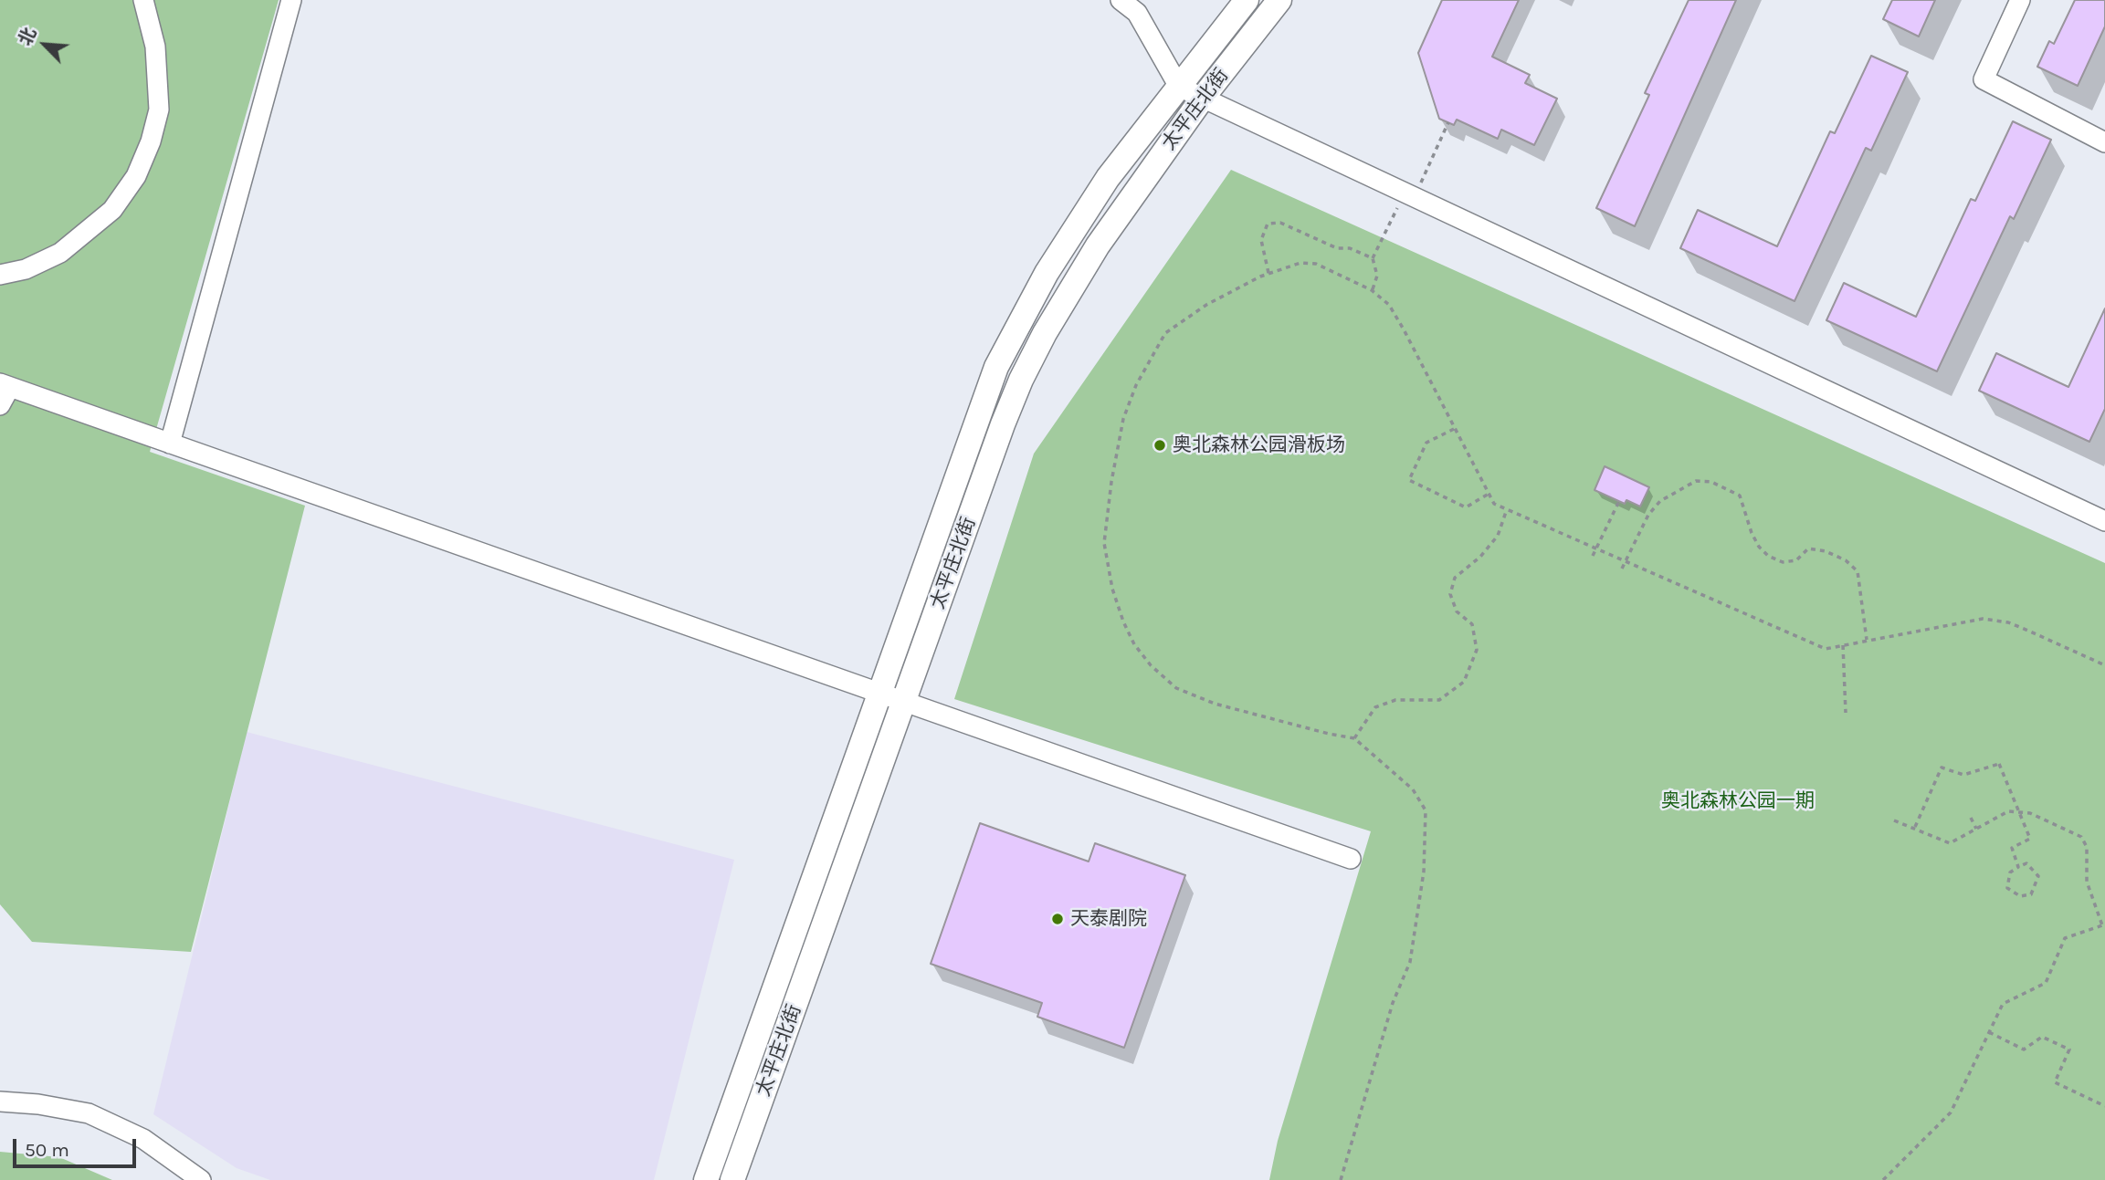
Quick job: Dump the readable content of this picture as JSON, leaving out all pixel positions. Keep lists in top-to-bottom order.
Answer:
{
  "streets": {
    "main road": ["太平庄北街"]
  },
  "parks": ["奥北森林公园一期"],
  "places": ["奥北森林公园滑板场", "天泰剧院"],
  "scale_bar": "50 m",
  "north": "top left"
}
